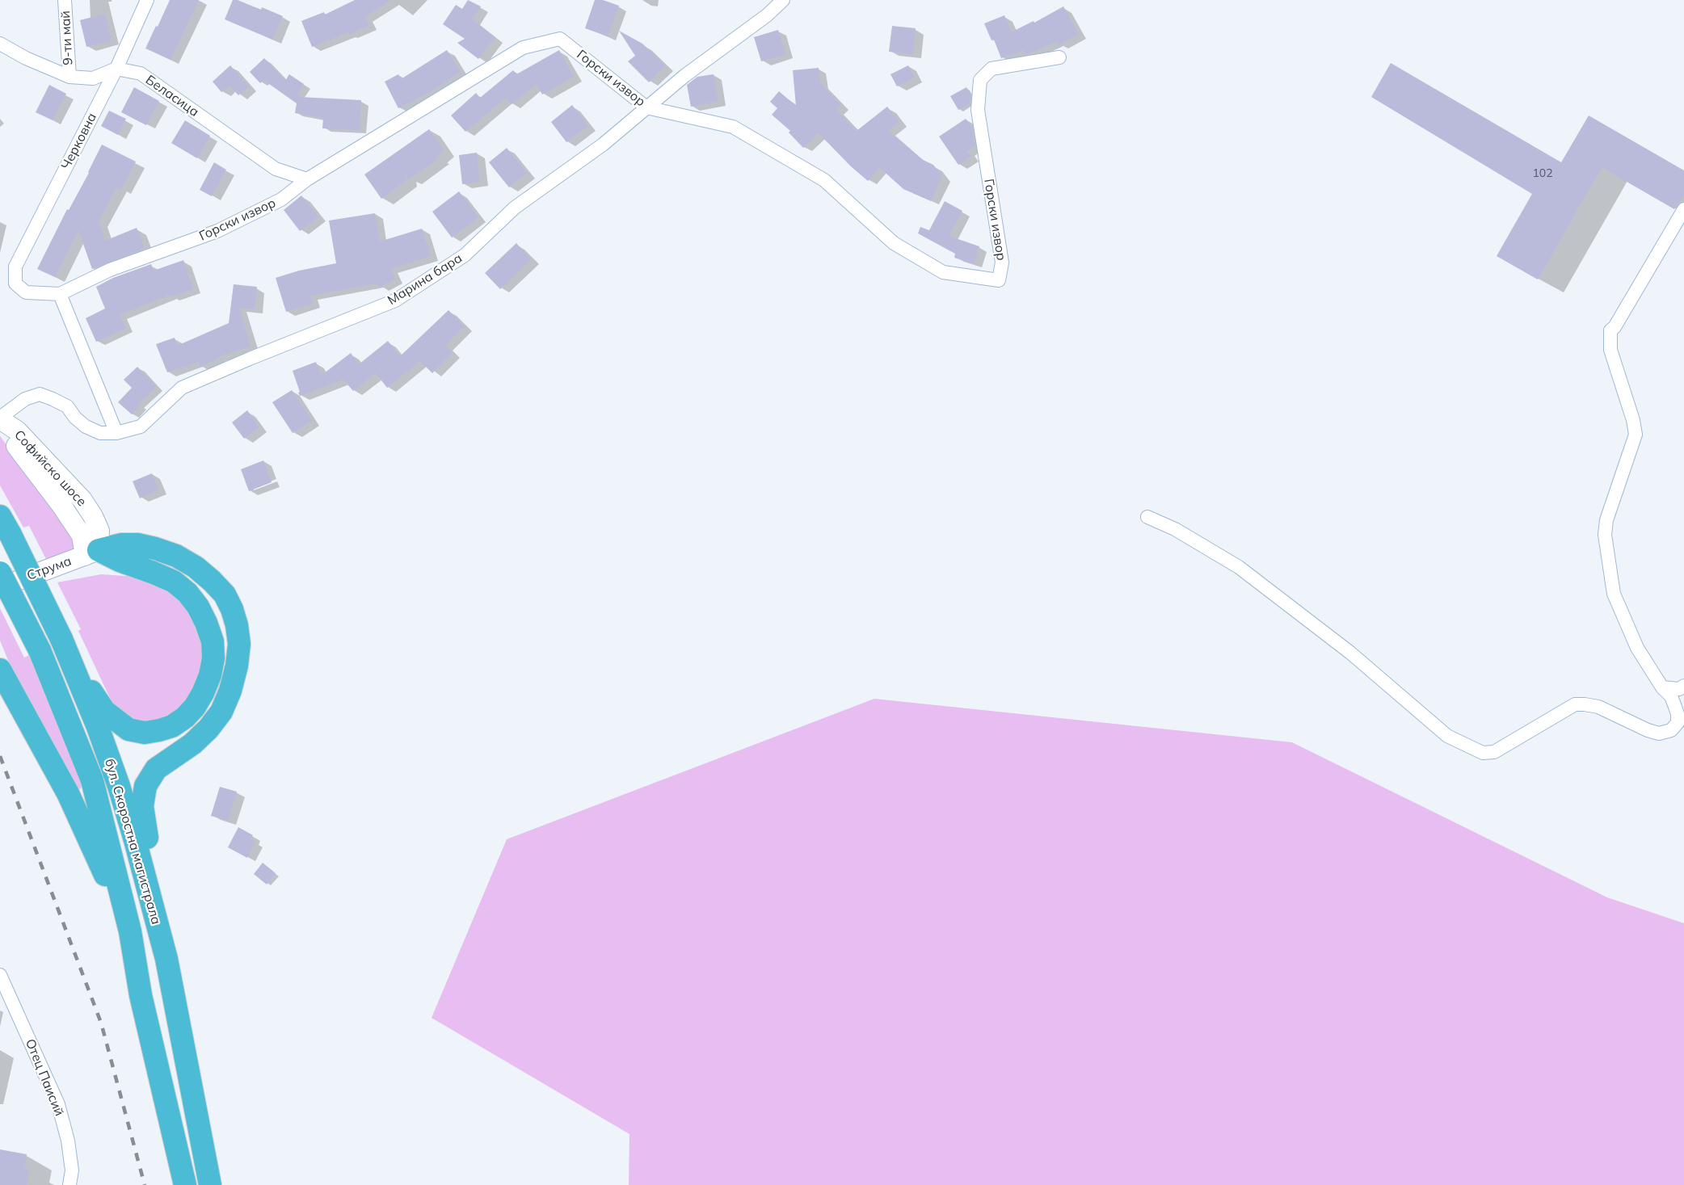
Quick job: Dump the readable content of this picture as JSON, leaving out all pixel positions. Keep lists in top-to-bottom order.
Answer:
{
  "streets": {
    "highway": ["бул. Скоростна магистрала"],
    "main road": ["Софийско шосе", "Струма"],
    "street": [
      "9-ти май",
      "Горски извор",
      "Беласица",
      "Черковна",
      "Марина бара",
      "Отец Паисий"
    ]
  },
  "crossings": [
    ["Горски извор", "Беласица"],
    ["Горски извор", "Черковна"],
    ["Горски извор", "Марина бара"],
    ["Беласица", "Черковна"],
    ["Марина бара", "Софийско шосе"],
    ["Софийско шосе", "Струма"]
  ],
  "house_numbers": ["102"]
}
